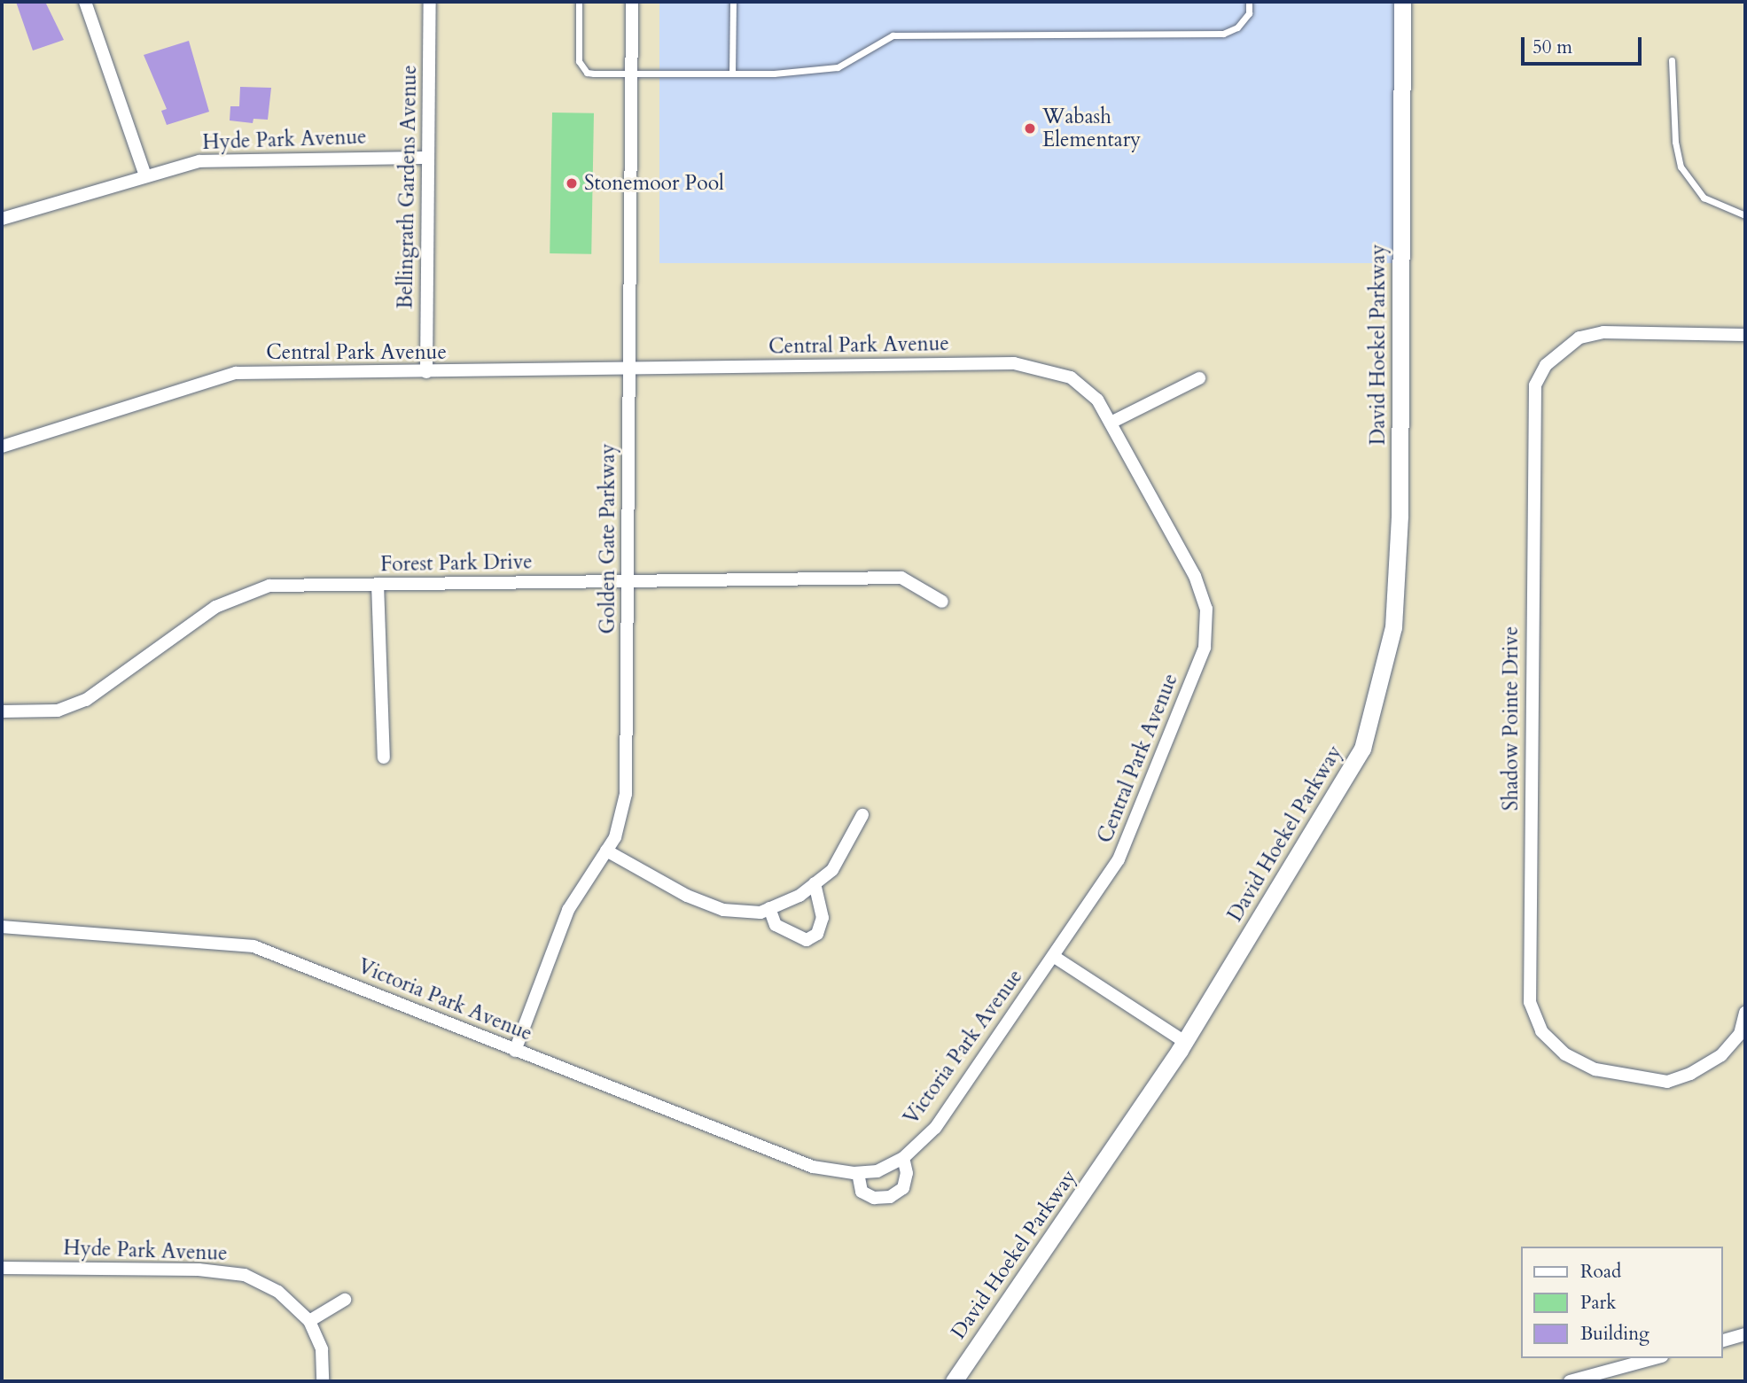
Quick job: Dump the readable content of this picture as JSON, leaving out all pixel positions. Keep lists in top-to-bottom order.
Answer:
{
  "streets": {
    "main road": ["David Hoekel Parkway"],
    "street": [
      "Hyde Park Avenue",
      "Bellingrath Gardens Avenue",
      "Central Park Avenue",
      "Golden Gate Parkway",
      "Forest Park Drive",
      "Shadow Pointe Drive",
      "Victoria Park Avenue"
    ]
  },
  "crossings": [
    ["Hyde Park Avenue", "Bellingrath Gardens Avenue"],
    ["Bellingrath Gardens Avenue", "Central Park Avenue"],
    ["Central Park Avenue", "Golden Gate Parkway"],
    ["Central Park Avenue", "Victoria Park Avenue"],
    ["Golden Gate Parkway", "Forest Park Drive"],
    ["Golden Gate Parkway", "Victoria Park Avenue"]
  ],
  "places": ["Wabash Elementary", "Stonemoor Pool"],
  "legend": ["Road", "Park", "Building"],
  "scale_bar": "50 m"
}
